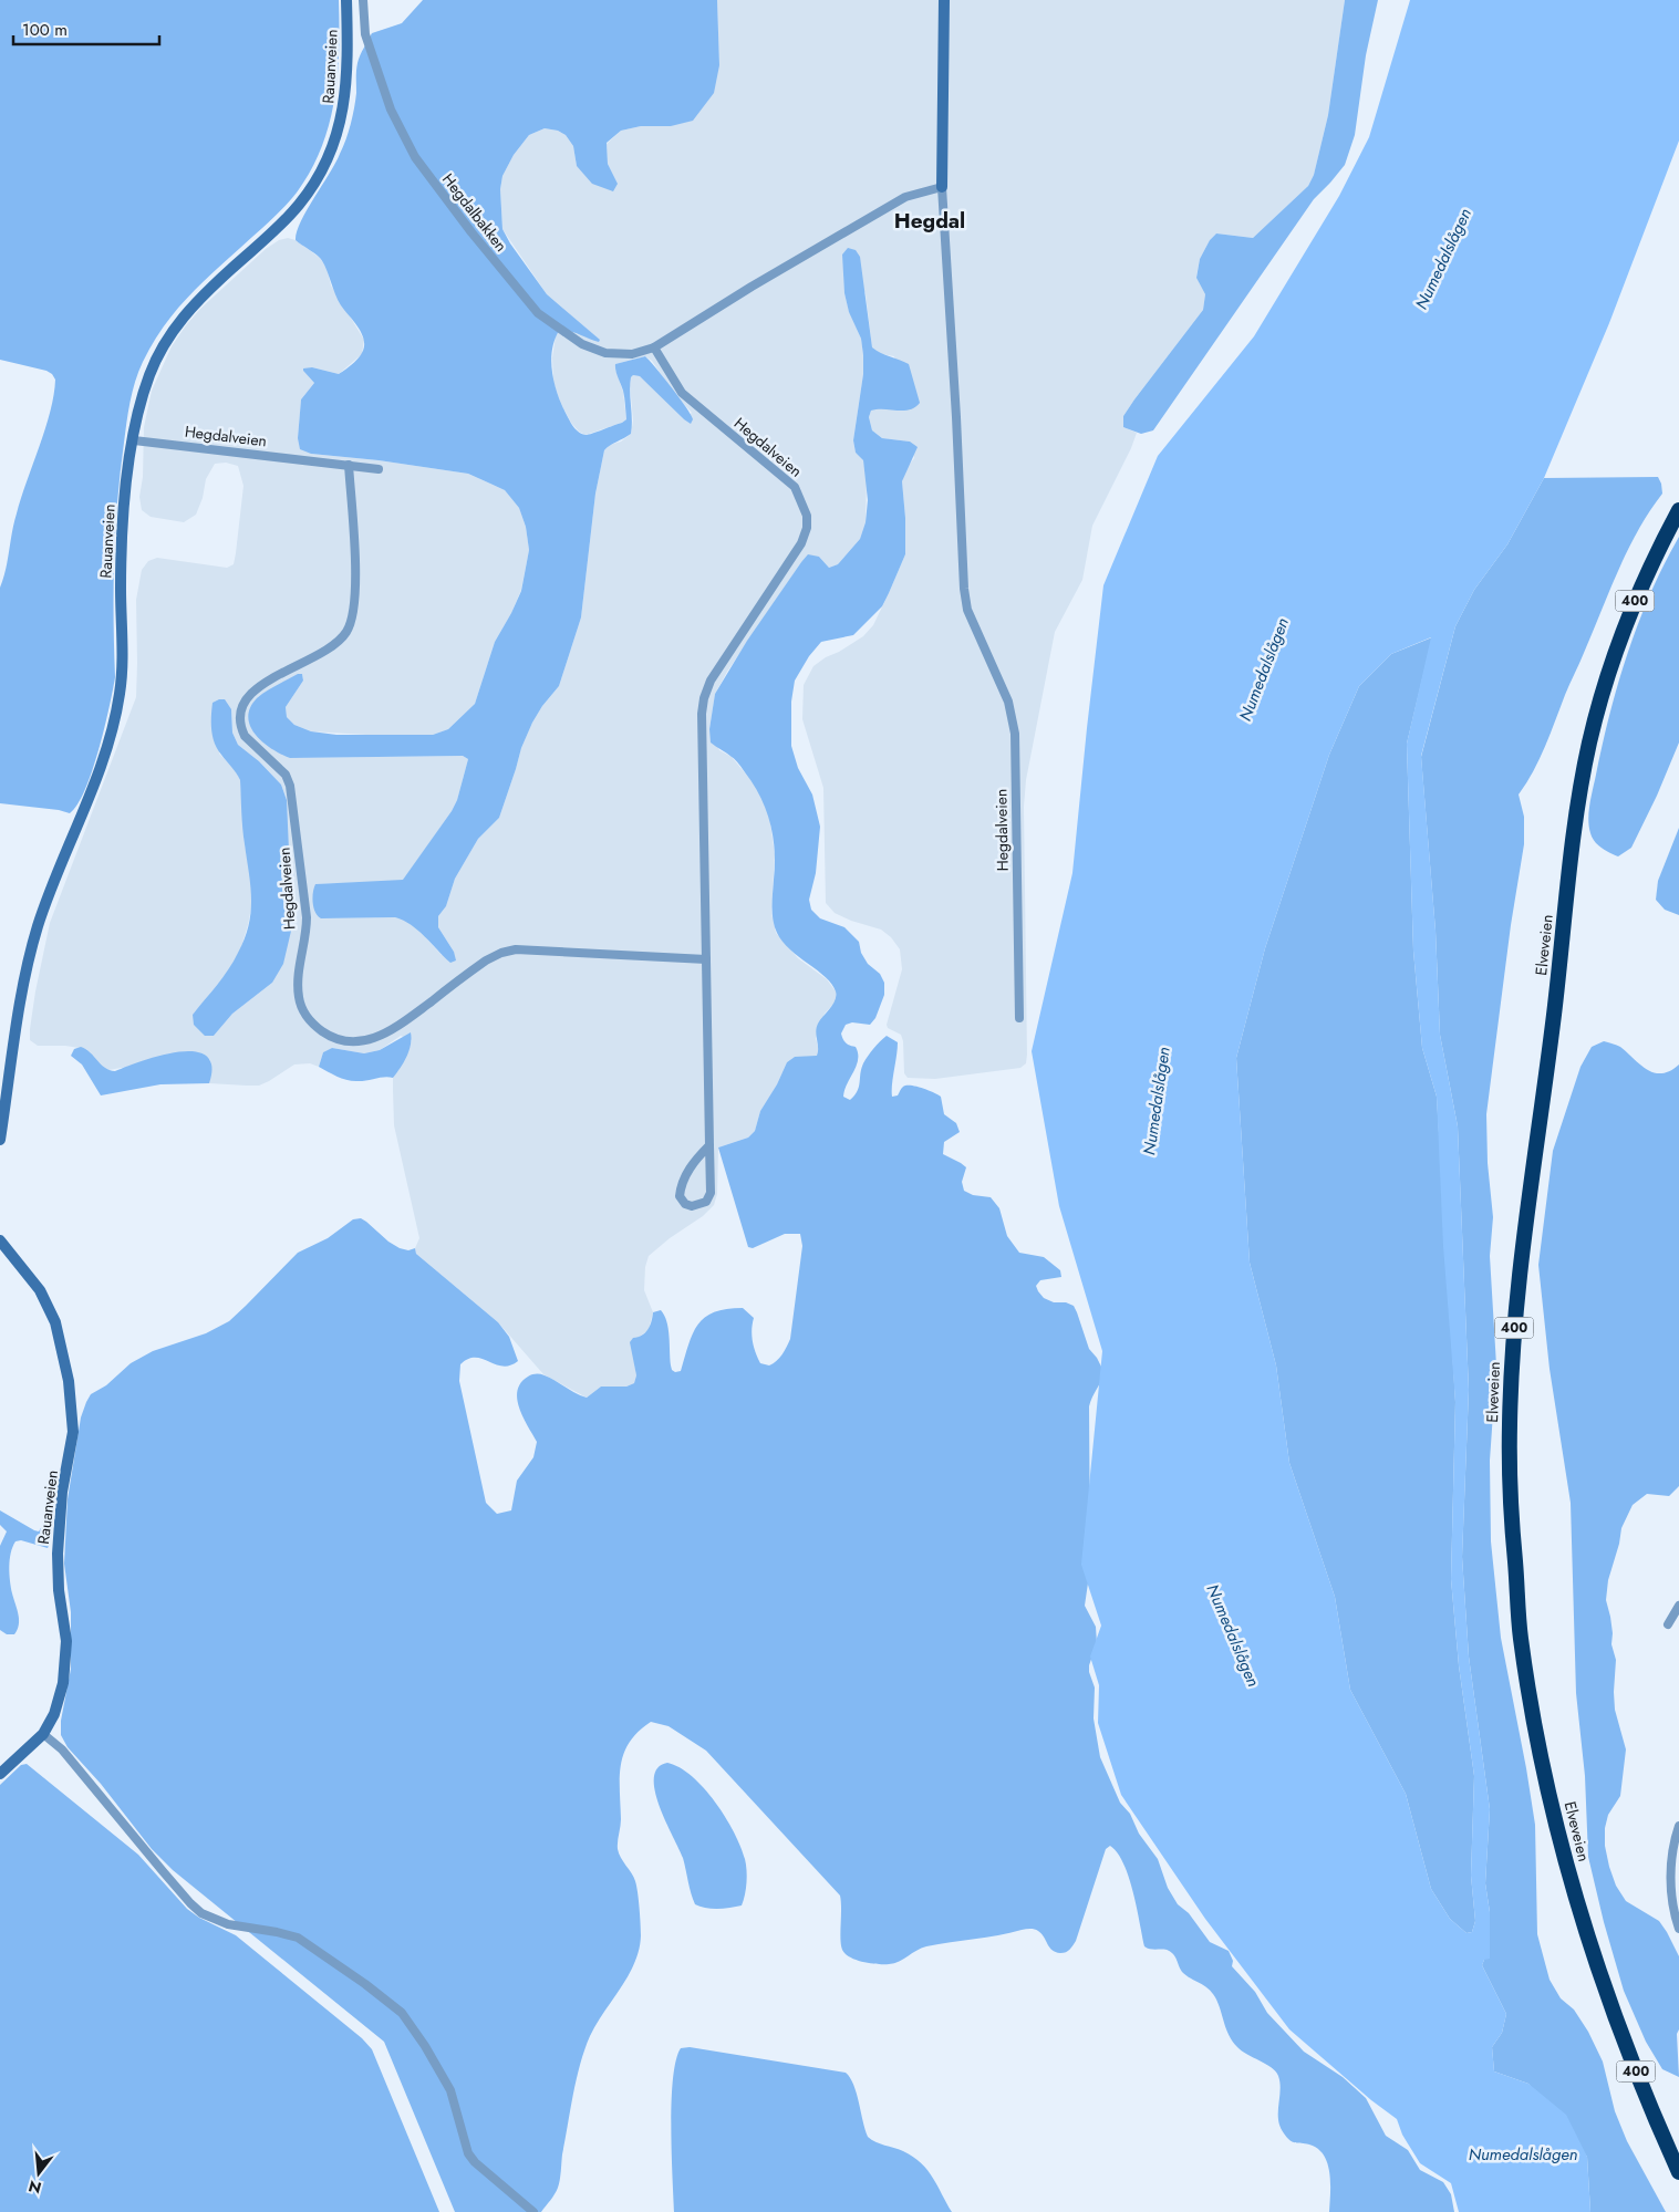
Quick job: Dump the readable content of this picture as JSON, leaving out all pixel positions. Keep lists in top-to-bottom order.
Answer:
{
  "streets": {
    "highway": ["400", "Elveveien"],
    "main road": ["Rauanveien", "Hegdalveien"],
    "street": ["Hegdalbakken"]
  },
  "crossings": [
    ["Rauanveien", "Hegdalveien"],
    ["Hegdalbakken", "Hegdalveien"]
  ],
  "districts": ["Hegdal"],
  "water": ["Numedalslågen"],
  "scale_bar": "100 m",
  "north": "bottom"
}
